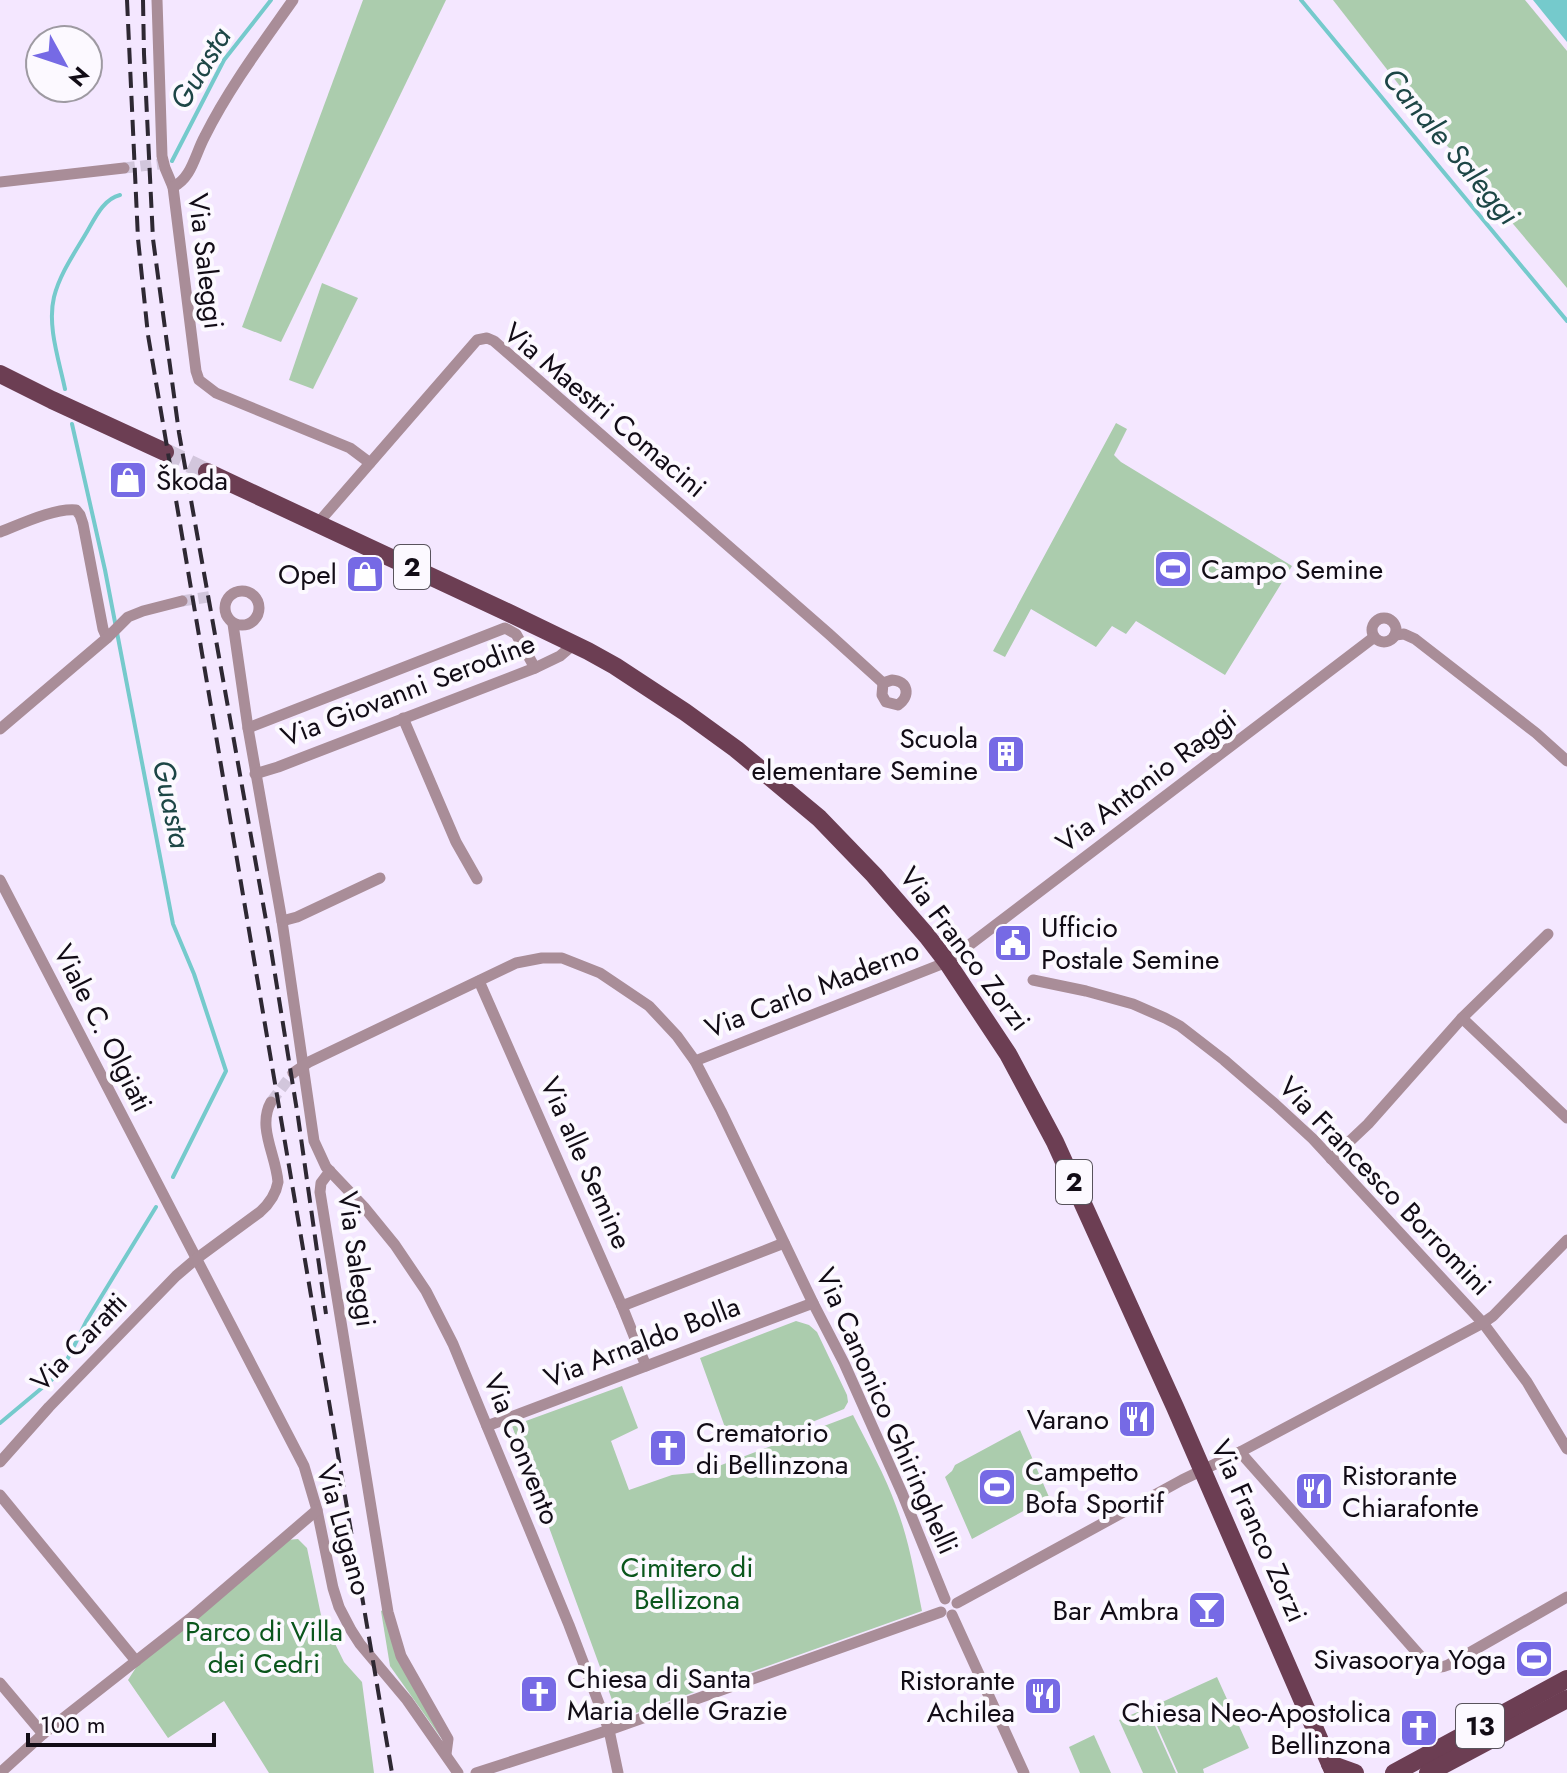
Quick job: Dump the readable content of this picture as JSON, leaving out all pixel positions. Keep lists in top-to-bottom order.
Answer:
{
  "streets": {
    "main road": ["2", "Via Franco Zorzi", "13"],
    "street": [
      "Via Saleggi",
      "Via Maestri Comacini",
      "Via Giovanni Serodine",
      "Via Antonio Raggi",
      "Via Carlo Maderno",
      "Viale C. Olgiati",
      "Via alle Semine",
      "Via Francesco Borromini",
      "Via Caratti",
      "Via Arnaldo Bolla",
      "Via Canonico Ghiringhelli",
      "Via Convento",
      "Via Lugano"
    ]
  },
  "crossings": [
    ["Via Saleggi", "Via Maestri Comacini"],
    ["Via Saleggi", "Via Giovanni Serodine"],
    ["Via Saleggi", "Via Canonico Ghiringhelli"],
    ["Via Saleggi", "Via Convento"],
    ["Via Saleggi", "Via Lugano"],
    ["Via Maestri Comacini", "Via Franco Zorzi"],
    ["Via Giovanni Serodine", "Via Franco Zorzi"],
    ["Via Antonio Raggi", "Via Franco Zorzi"],
    ["Via Antonio Raggi", "Via Carlo Maderno"],
    ["Via Franco Zorzi", "Via Carlo Maderno"],
    ["Via Carlo Maderno", "Via Canonico Ghiringhelli"],
    ["Viale C. Olgiati", "Via Lugano"],
    ["Via alle Semine", "Via Arnaldo Bolla"],
    ["Via alle Semine", "Via Canonico Ghiringhelli"],
    ["Via Caratti", "Via Lugano"],
    ["Via Arnaldo Bolla", "Via Canonico Ghiringhelli"],
    ["Via Arnaldo Bolla", "Via Convento"]
  ],
  "water": ["Guasta", "Canale Saleggi"],
  "parks": ["Cimitero di Bellizona", "Parco di Villa dei Cedri"],
  "places": {
    "shop": ["Škoda", "Opel"],
    "sports": ["Campo Semine", "Campetto Bofa Sportif", "Sivasoorya Yoga"],
    "building": ["Scuola elementare Semine"],
    "public building": ["Ufficio Postale Semine"],
    "restaurant": ["Varano", "Ristorante Chiarafonte", "Ristorante Achilea"],
    "church": ["Crematorio di Bellinzona", "Chiesa di Santa Maria delle Grazie", "Chiesa Neo-Apostolica Bellinzona"],
    "bar": ["Bar Ambra"]
  },
  "scale_bar": "100 m",
  "north": "bottom right"
}
